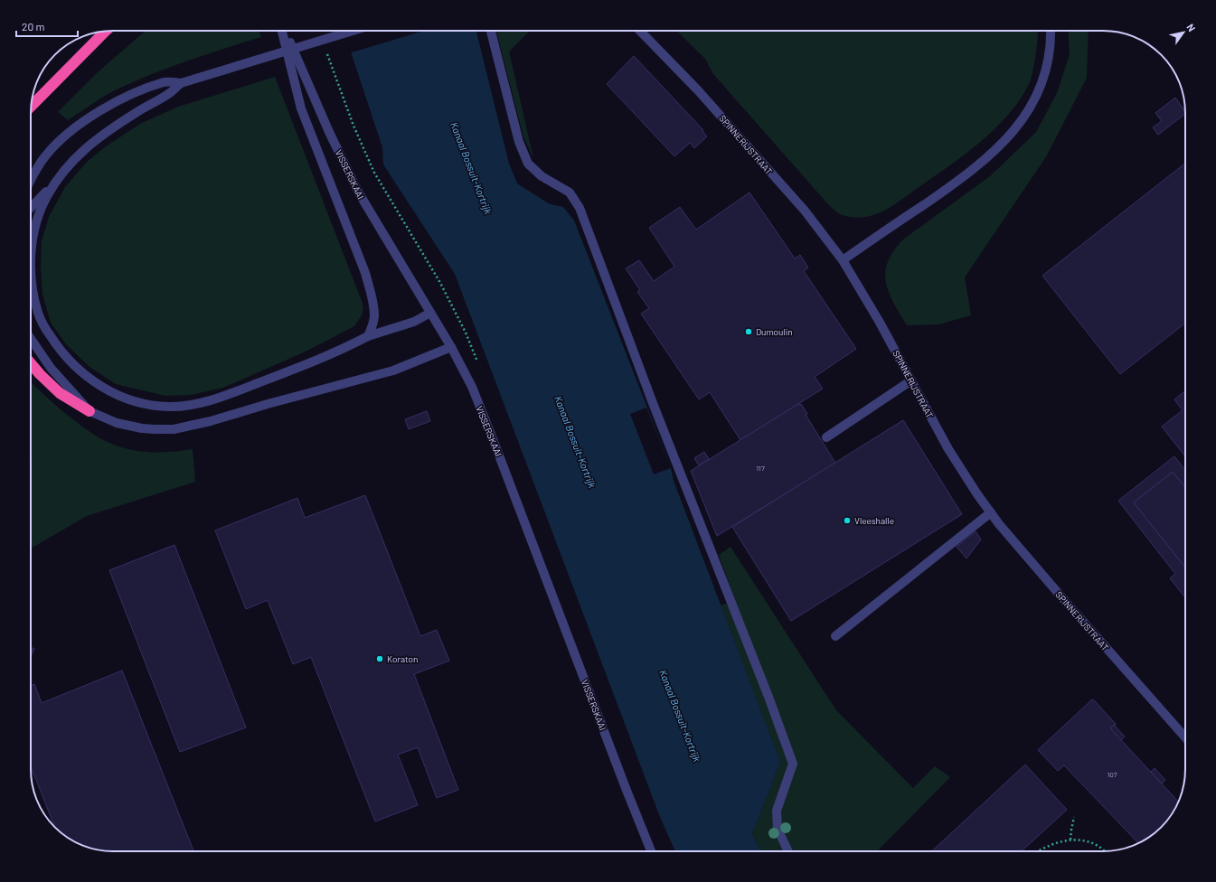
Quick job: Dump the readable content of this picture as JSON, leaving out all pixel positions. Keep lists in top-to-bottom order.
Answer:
{
  "streets": {
    "street": ["SPINNERIJSTRAAT", "VISSERSKAAI"]
  },
  "water": ["Kanaal Bossuit-Kortrijk"],
  "places": ["Dumoulin", "Vleeshalle", "Koraton"],
  "house_numbers": ["117", "107"],
  "scale_bar": "20 m",
  "north": "top right"
}
